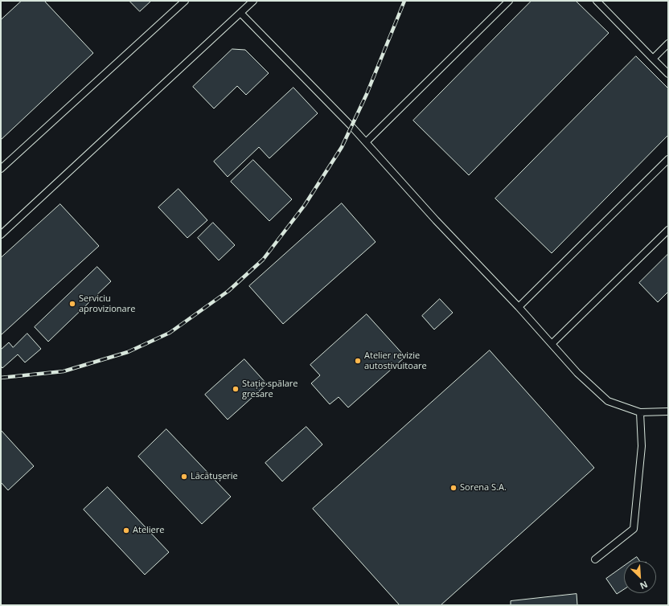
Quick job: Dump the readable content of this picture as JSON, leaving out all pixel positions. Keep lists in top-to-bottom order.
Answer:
{
  "places": [
    "Serviciu aprovizionare",
    "Atelier revizie autostivuitoare",
    "Stație spălare gresare",
    "Lăcătușerie",
    "Sorena S.A.",
    "Ateliere"
  ],
  "north": "bottom right"
}
